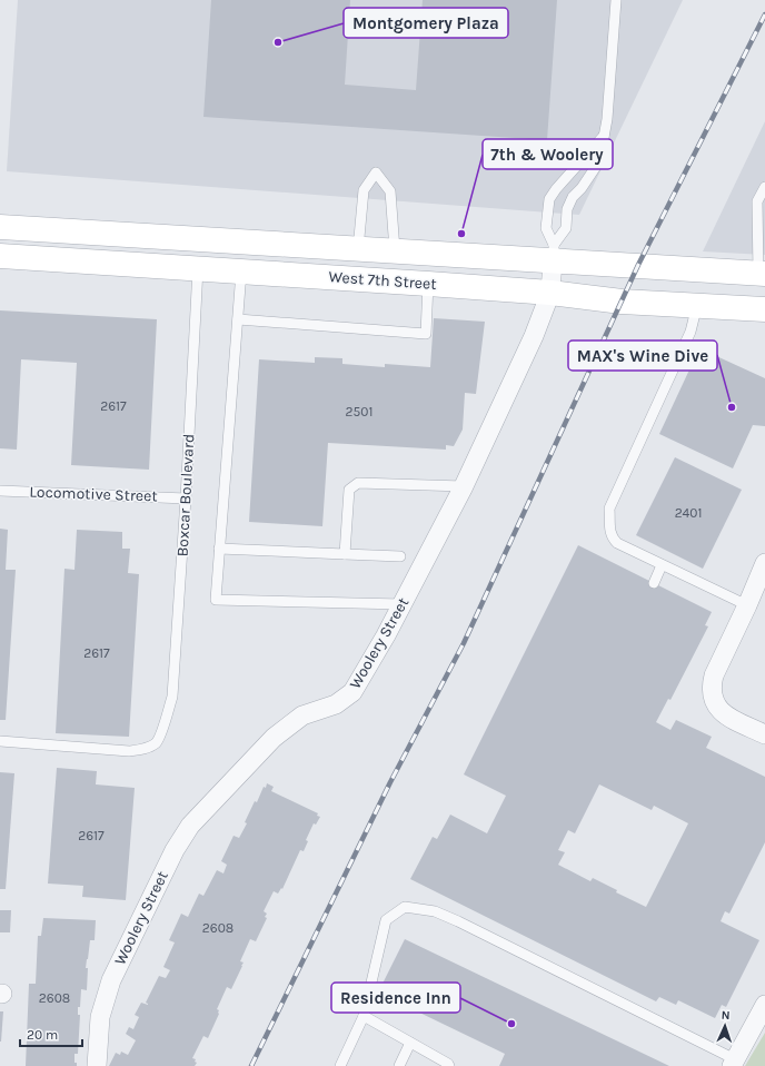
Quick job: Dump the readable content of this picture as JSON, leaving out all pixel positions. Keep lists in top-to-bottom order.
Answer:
{
  "streets": {
    "main road": ["West 7th Street"],
    "street": ["Woolery Street"],
    "lane": ["Locomotive Street", "Boxcar Boulevard"]
  },
  "crossings": [
    ["West 7th Street", "Boxcar Boulevard"],
    ["West 7th Street", "Woolery Street"],
    ["Locomotive Street", "Boxcar Boulevard"]
  ],
  "places": [
    "Montgomery Plaza",
    "7th & Woolery",
    "MAX's Wine Dive",
    "Residence Inn"
  ],
  "house_numbers": [
    "2617",
    "2501",
    "2401",
    "2617",
    "2617",
    "2608",
    "2608"
  ],
  "scale_bar": "20 m",
  "north": "top"
}
